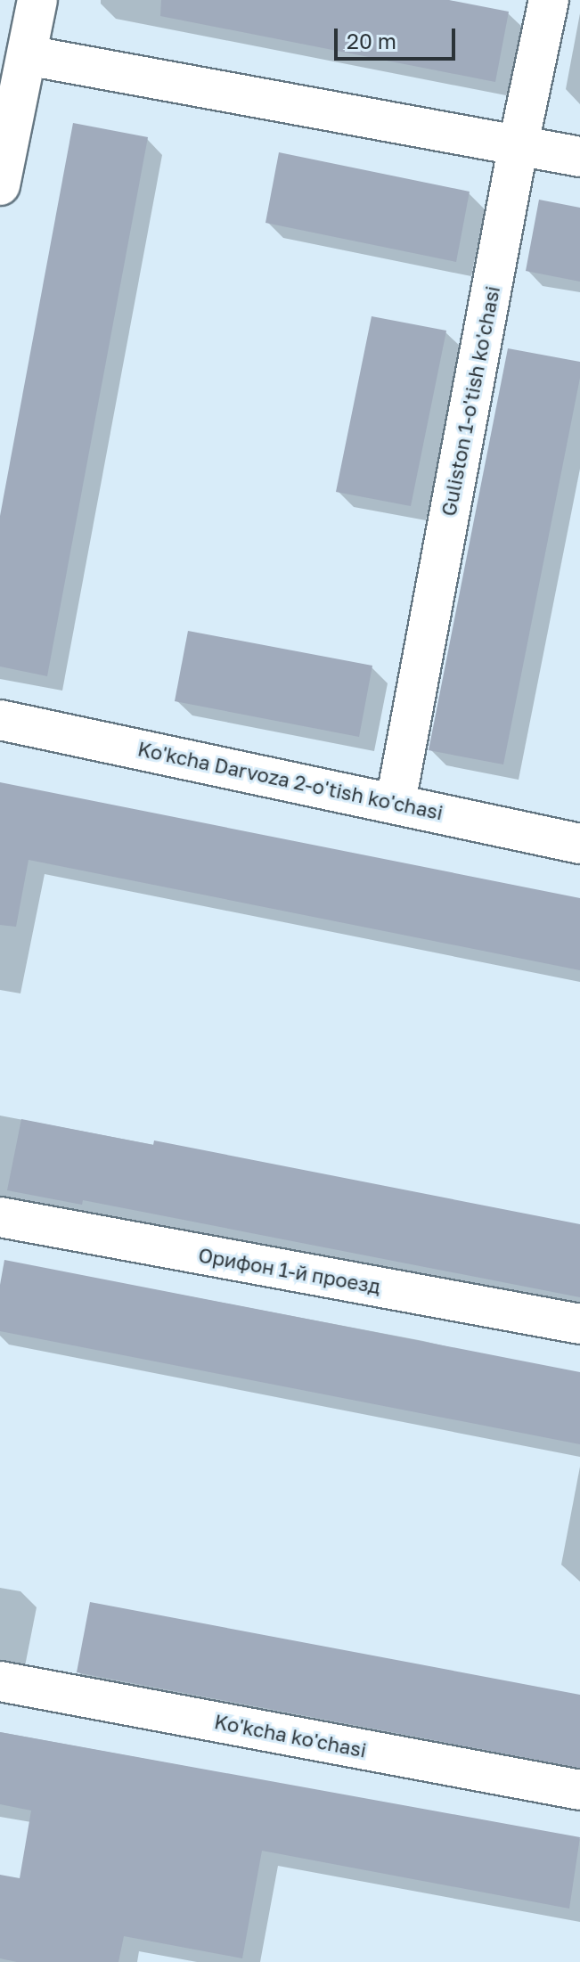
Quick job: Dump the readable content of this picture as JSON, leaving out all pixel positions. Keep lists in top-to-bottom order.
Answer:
{
  "streets": {
    "street": [
      "Guliston 1-o'tish ko'chasi",
      "Ko'kcha Darvoza 2-o'tish ko'chasi",
      "Орифон 1-й проезд",
      "Ko'kcha ko'chasi"
    ]
  },
  "crossings": [
    ["Guliston 1-o'tish ko'chasi", "Ko'kcha Darvoza 2-o'tish ko'chasi"]
  ],
  "scale_bar": "20 m"
}
